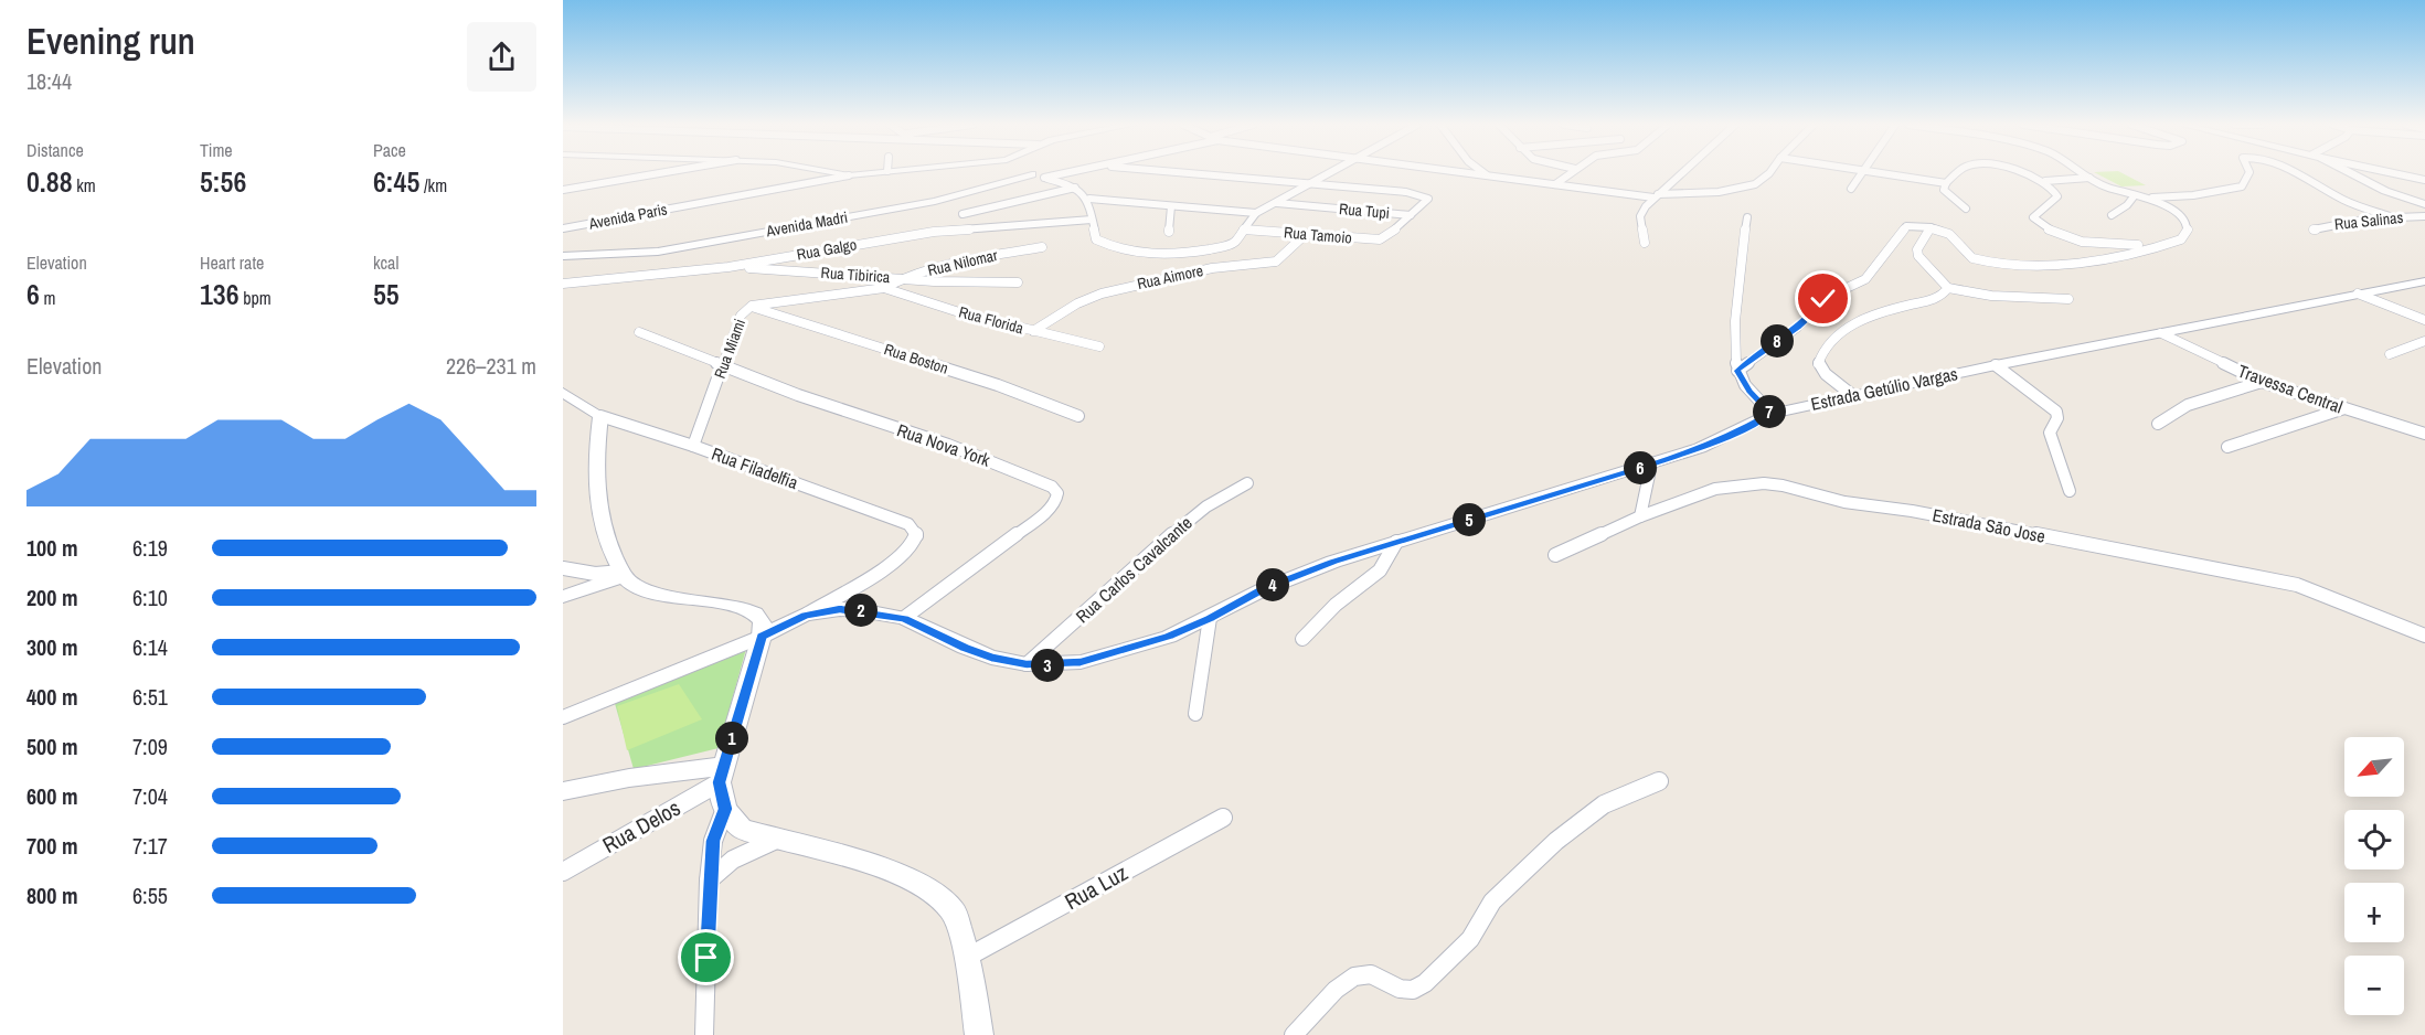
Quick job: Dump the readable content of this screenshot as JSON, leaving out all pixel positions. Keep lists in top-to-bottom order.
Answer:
{
  "streets": {
    "main road": ["Avenida Paris", "Avenida Madri", "Estrada Getúlio Vargas"],
    "street": [
      "Rua Tupi",
      "Rua Salinas",
      "Rua Tamoio",
      "Rua Galgo",
      "Rua Nilomar",
      "Rua Tibirica",
      "Rua Aimore",
      "Rua Florida",
      "Rua Miami",
      "Rua Boston",
      "Travessa Central",
      "Rua Nova York",
      "Rua Filadelfia",
      "Estrada Sāo Jose",
      "Rua Carlos Cavalcante",
      "Rua Delos",
      "Rua Luz"
    ]
  },
  "crossings": [
    ["Rua Tupi", "Rua Tamoio"],
    ["Rua Tamoio", "Rua Aimore"],
    ["Rua Galgo", "Rua Tibirica"],
    ["Rua Nilomar", "Rua Tibirica"],
    ["Rua Nilomar", "Rua Florida"],
    ["Rua Nilomar", "Rua Miami"],
    ["Rua Aimore", "Rua Florida"],
    ["Rua Florida", "Rua Miami"],
    ["Rua Miami", "Rua Boston"],
    ["Rua Miami", "Rua Nova York"],
    ["Rua Miami", "Rua Filadelfia"],
    ["Estrada Getúlio Vargas", "Travessa Central"],
    ["Estrada Getúlio Vargas", "Rua Nova York"],
    ["Estrada Getúlio Vargas", "Rua Filadelfia"],
    ["Estrada Getúlio Vargas", "Rua Carlos Cavalcante"]
  ],
  "north": "bottom left",
  "page": {
    "heading": ["Evening run", "18:44"],
    "stats": [
      ["Distance", "0.88 km"],
      ["Time", "5:56"],
      ["Pace", "6:45 /km"],
      ["Elevation", "6 m"],
      ["Heart rate", "136 bpm"],
      ["kcal", "55"]
    ],
    "pins": [
      "8",
      "7",
      "6",
      "5",
      "4",
      "2",
      "3",
      "1"
    ],
    "chart": ["Elevation", "226–231 m"],
    "list": [
      {
        "name": "100 m",
        "note": "6:19"
      },
      {
        "name": "200 m",
        "note": "6:10"
      },
      {
        "name": "300 m",
        "note": "6:14"
      },
      {
        "name": "400 m",
        "note": "6:51"
      },
      {
        "name": "500 m",
        "note": "7:09"
      },
      {
        "name": "600 m",
        "note": "7:04"
      },
      {
        "name": "700 m",
        "note": "7:17"
      },
      {
        "name": "800 m",
        "note": "6:55"
      }
    ],
    "map_buttons": ["+", "−"]
  }
}
